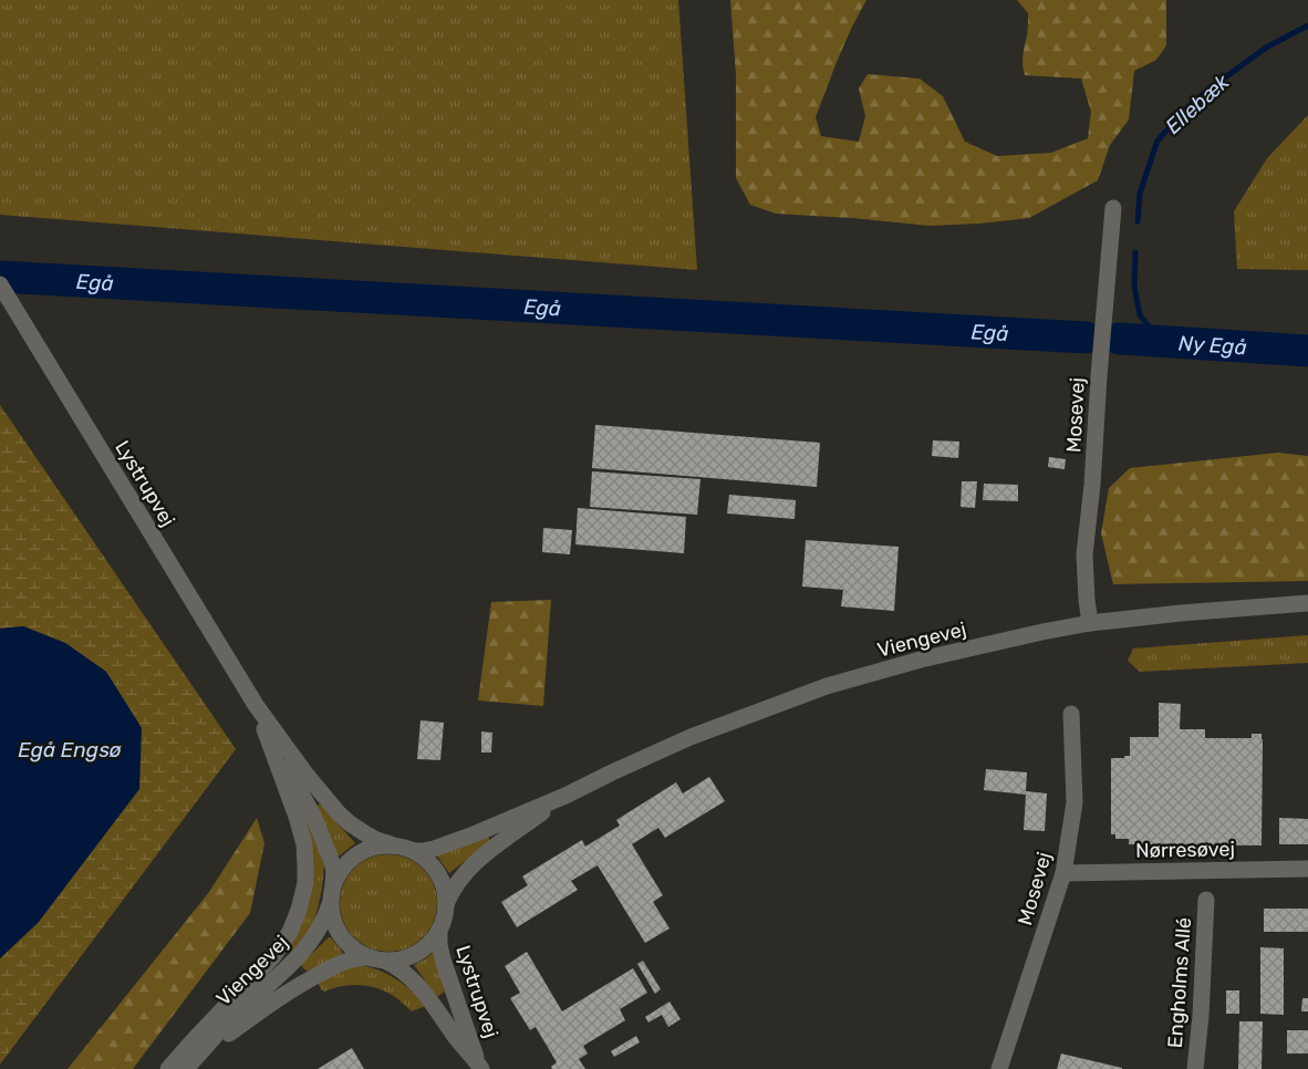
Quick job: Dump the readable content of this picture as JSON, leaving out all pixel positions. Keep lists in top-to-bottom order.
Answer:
{
  "streets": {
    "street": [
      "Mosevej",
      "Lystrupvej",
      "Viengevej",
      "Nørresøvej",
      "Engholms Allé"
    ]
  },
  "crossings": [
    ["Mosevej", "Viengevej"],
    ["Mosevej", "Nørresøvej"],
    ["Lystrupvej", "Viengevej"]
  ],
  "water": [
    "Ellebæk",
    "Egå",
    "Ny Egå",
    "Egå Engsø"
  ]
}
